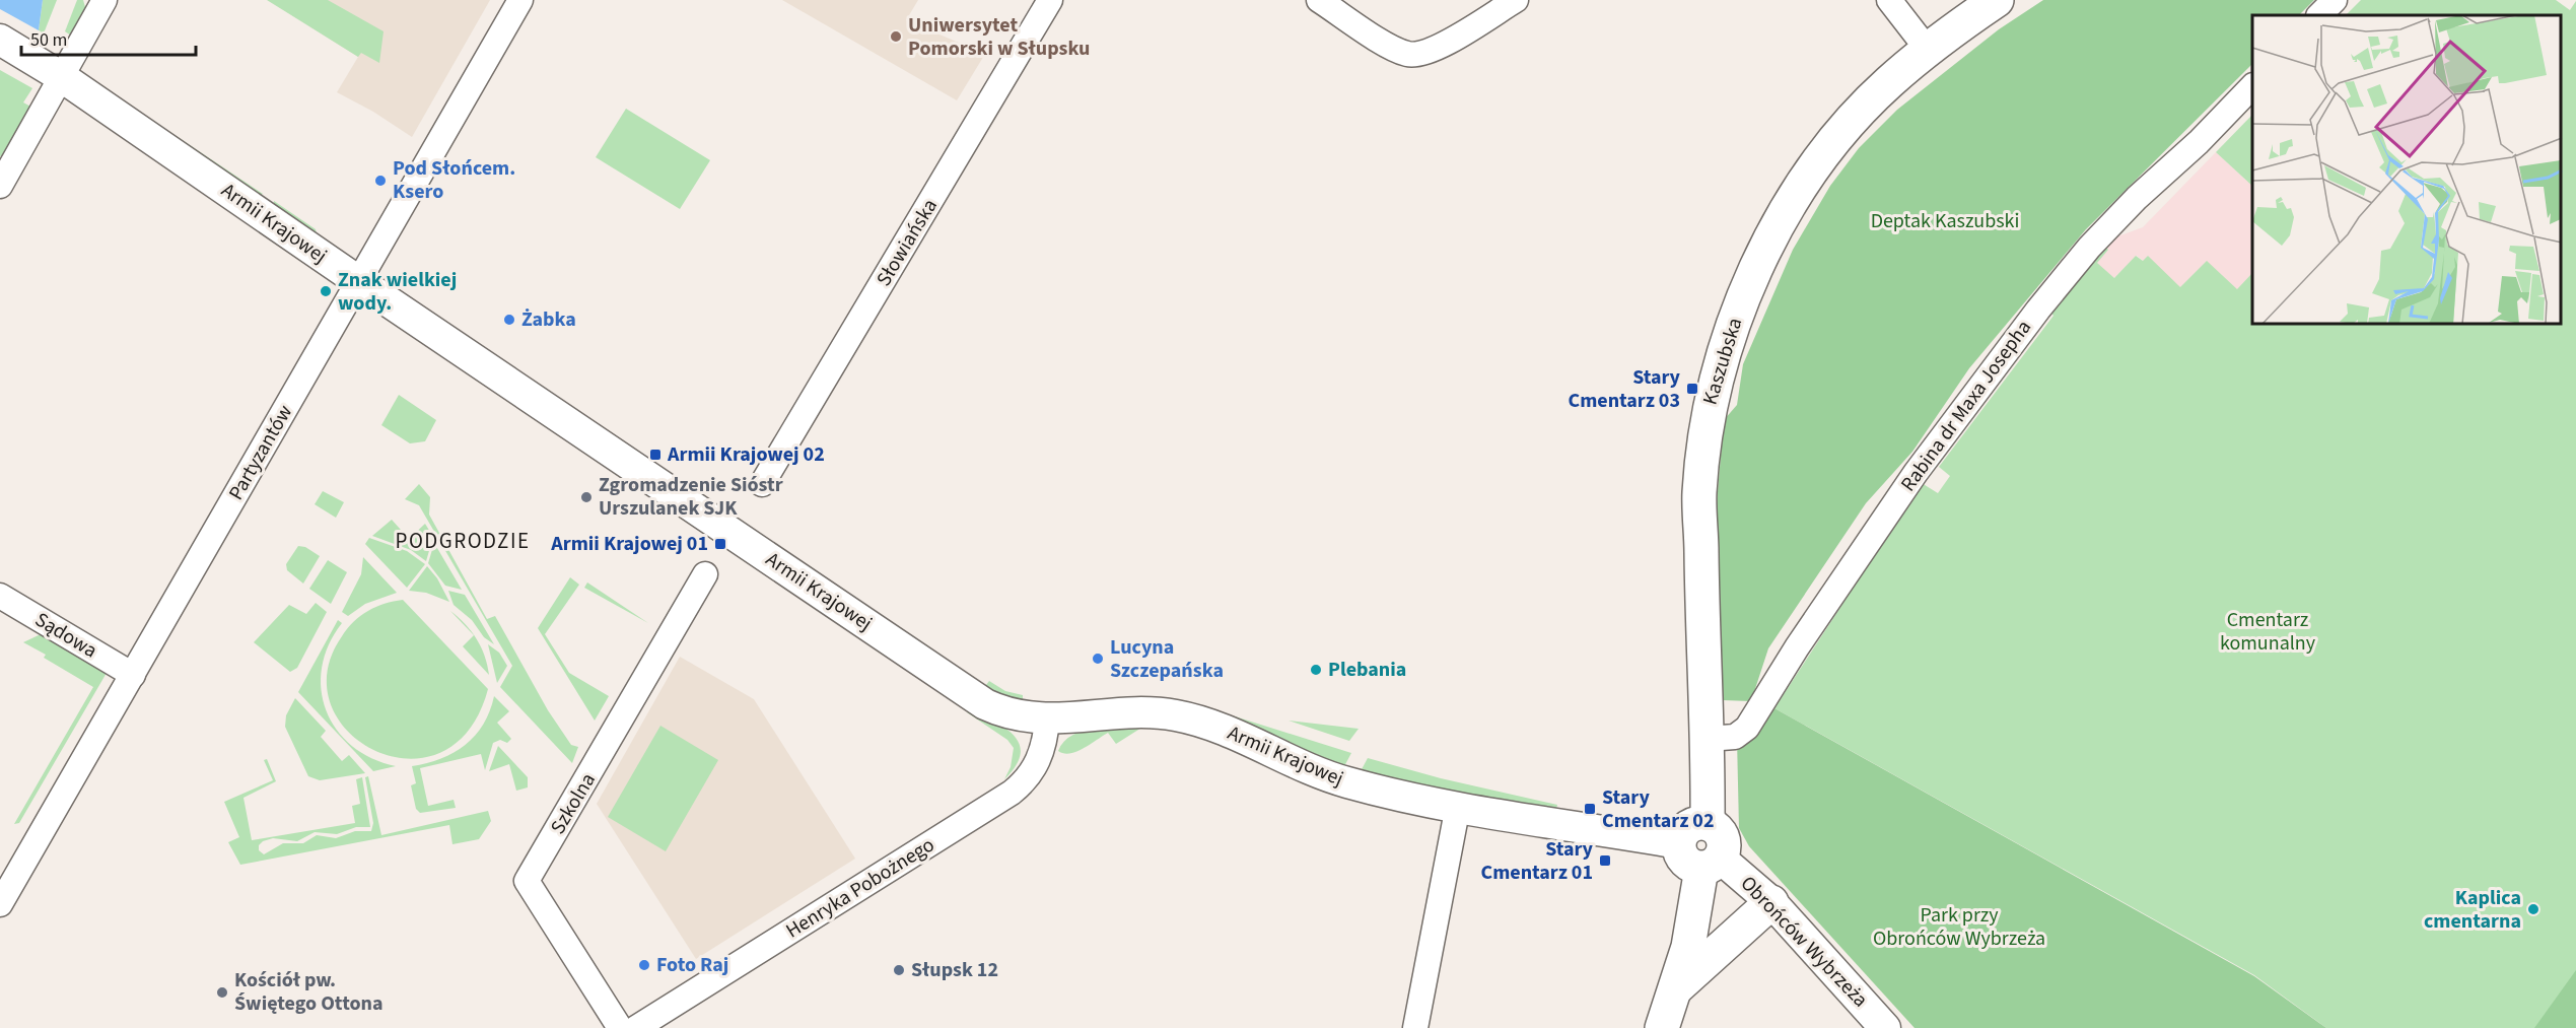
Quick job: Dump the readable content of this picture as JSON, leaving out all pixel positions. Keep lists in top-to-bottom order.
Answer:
{
  "streets": {
    "main road": ["Kaszubska"],
    "street": [
      "Armii Krajowej",
      "Słowiańska",
      "Rabina dr Maxa Josepha",
      "Partyzantów",
      "Sądowa",
      "Szkolna",
      "Henryka Pobożnego",
      "Obrońców Wybrzeża"
    ]
  },
  "crossings": [
    ["Armii Krajowej", "Kaszubska"],
    ["Armii Krajowej", "Partyzantów"],
    ["Armii Krajowej", "Henryka Pobożnego"],
    ["Armii Krajowej", "Obrońców Wybrzeża"],
    ["Kaszubska", "Rabina dr Maxa Josepha"],
    ["Kaszubska", "Obrońców Wybrzeża"],
    ["Partyzantów", "Sądowa"]
  ],
  "districts": ["PODGRODZIE"],
  "parks": ["Deptak Kaszubski", "Cmentarz komunalny", "Park przy Obrońców Wybrzeża"],
  "places": {
    "other": [
      "Uniwersytet Pomorski w Słupsku",
      "Pod Słońcem. Ksero",
      "Znak wielkiej wody.",
      "Żabka",
      "Zgromadzenie Sióstr Urszulanek SJK",
      "Lucyna Szczepańska",
      "Plebania",
      "Kaplica cmentarna",
      "Foto Raj",
      "Słupsk 12",
      "Kościół pw. Świętego Ottona"
    ],
    "transit": [
      "Stary Cmentarz 03",
      "Armii Krajowej 02",
      "Armii Krajowej 01",
      "Stary Cmentarz 02",
      "Stary Cmentarz 01"
    ]
  },
  "scale_bar": "50 m"
}
